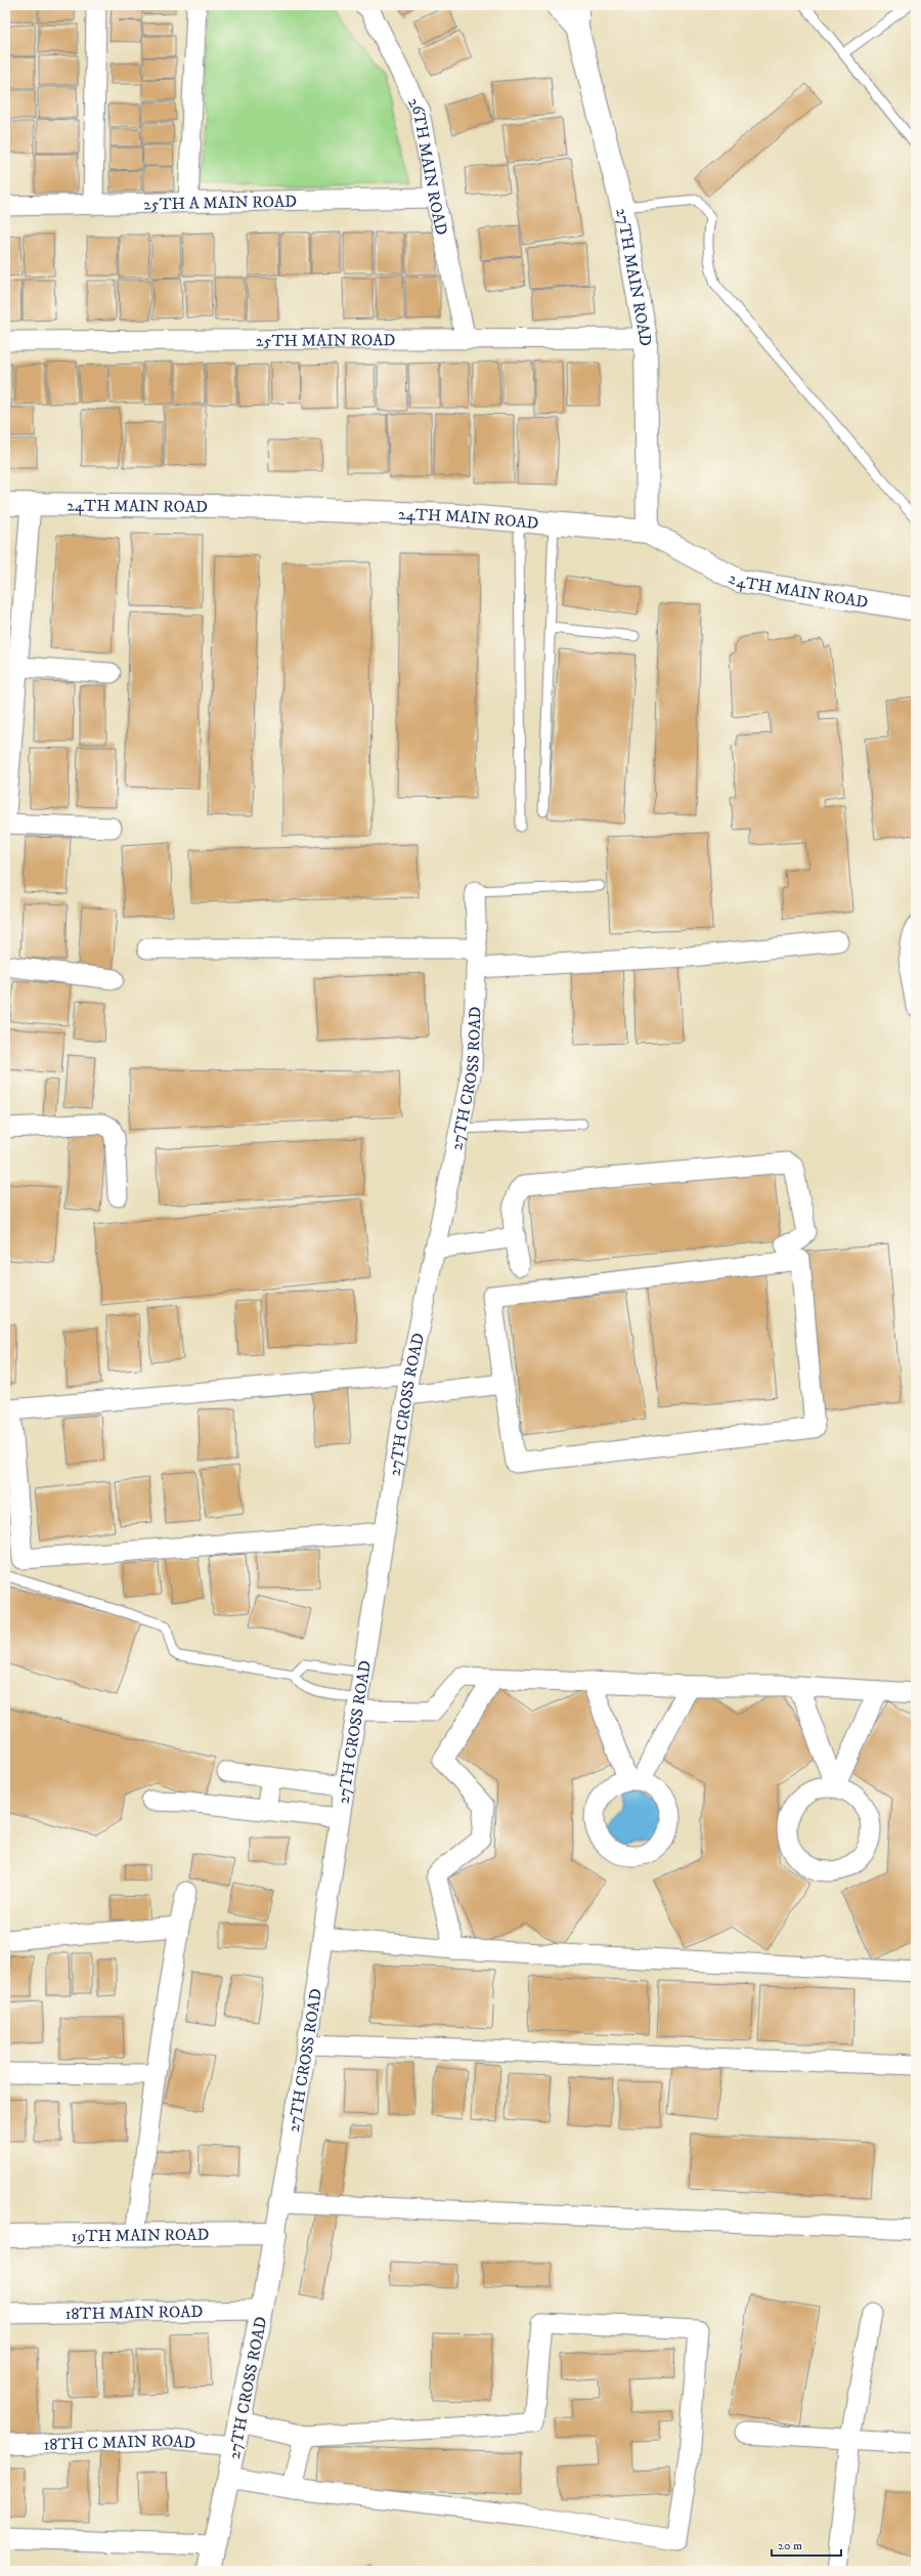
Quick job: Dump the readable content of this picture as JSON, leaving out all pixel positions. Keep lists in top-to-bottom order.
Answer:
{
  "streets": {
    "street": [
      "26TH MAIN ROAD",
      "25TH A MAIN ROAD",
      "27TH MAIN ROAD",
      "25TH MAIN ROAD",
      "24TH MAIN ROAD",
      "27TH CROSS ROAD",
      "19TH MAIN ROAD",
      "18TH MAIN ROAD",
      "18TH C MAIN ROAD"
    ]
  },
  "crossings": [
    ["26TH MAIN ROAD", "25TH A MAIN ROAD"],
    ["26TH MAIN ROAD", "25TH MAIN ROAD"],
    ["27TH MAIN ROAD", "25TH MAIN ROAD"],
    ["27TH MAIN ROAD", "24TH MAIN ROAD"],
    ["27TH CROSS ROAD", "19TH MAIN ROAD"],
    ["27TH CROSS ROAD", "18TH MAIN ROAD"],
    ["27TH CROSS ROAD", "18TH C MAIN ROAD"]
  ],
  "scale_bar": "20 m"
}
